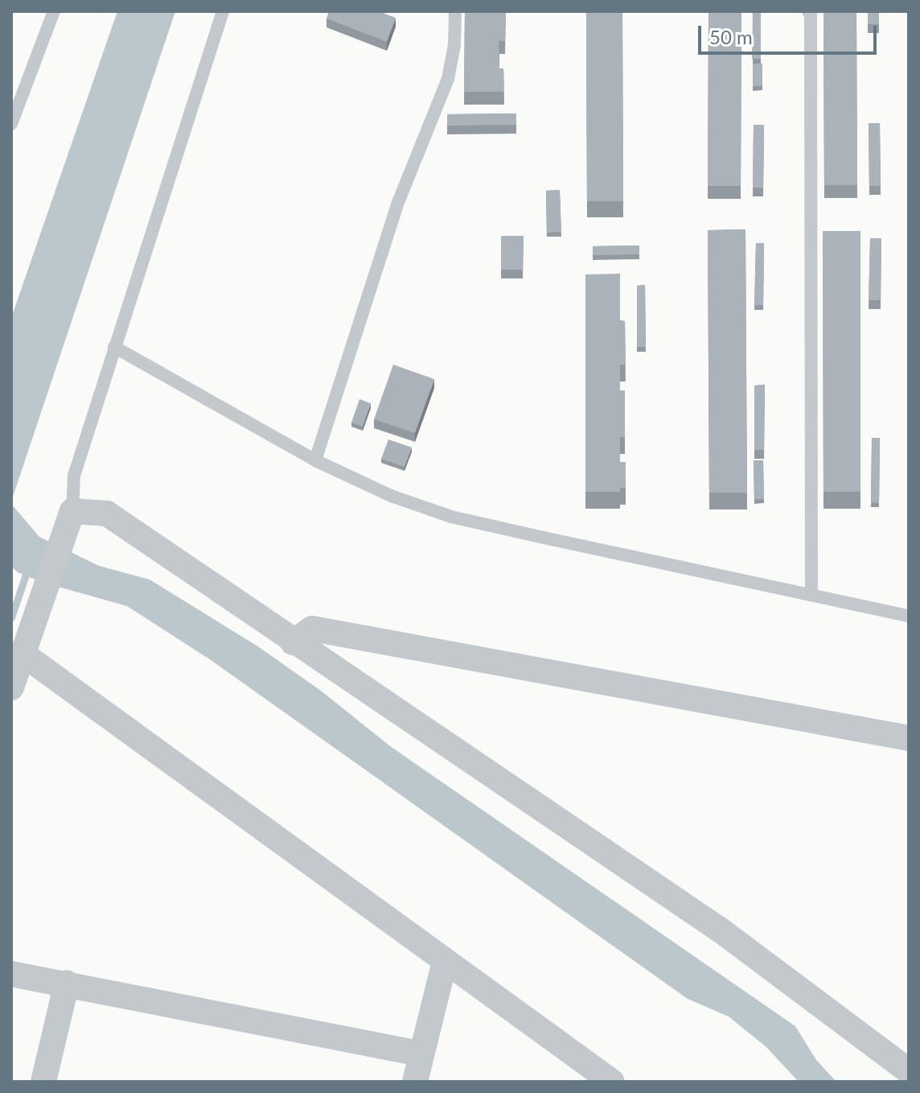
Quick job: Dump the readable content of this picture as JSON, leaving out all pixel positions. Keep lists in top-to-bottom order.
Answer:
{
  "scale_bar": "50 m"
}
